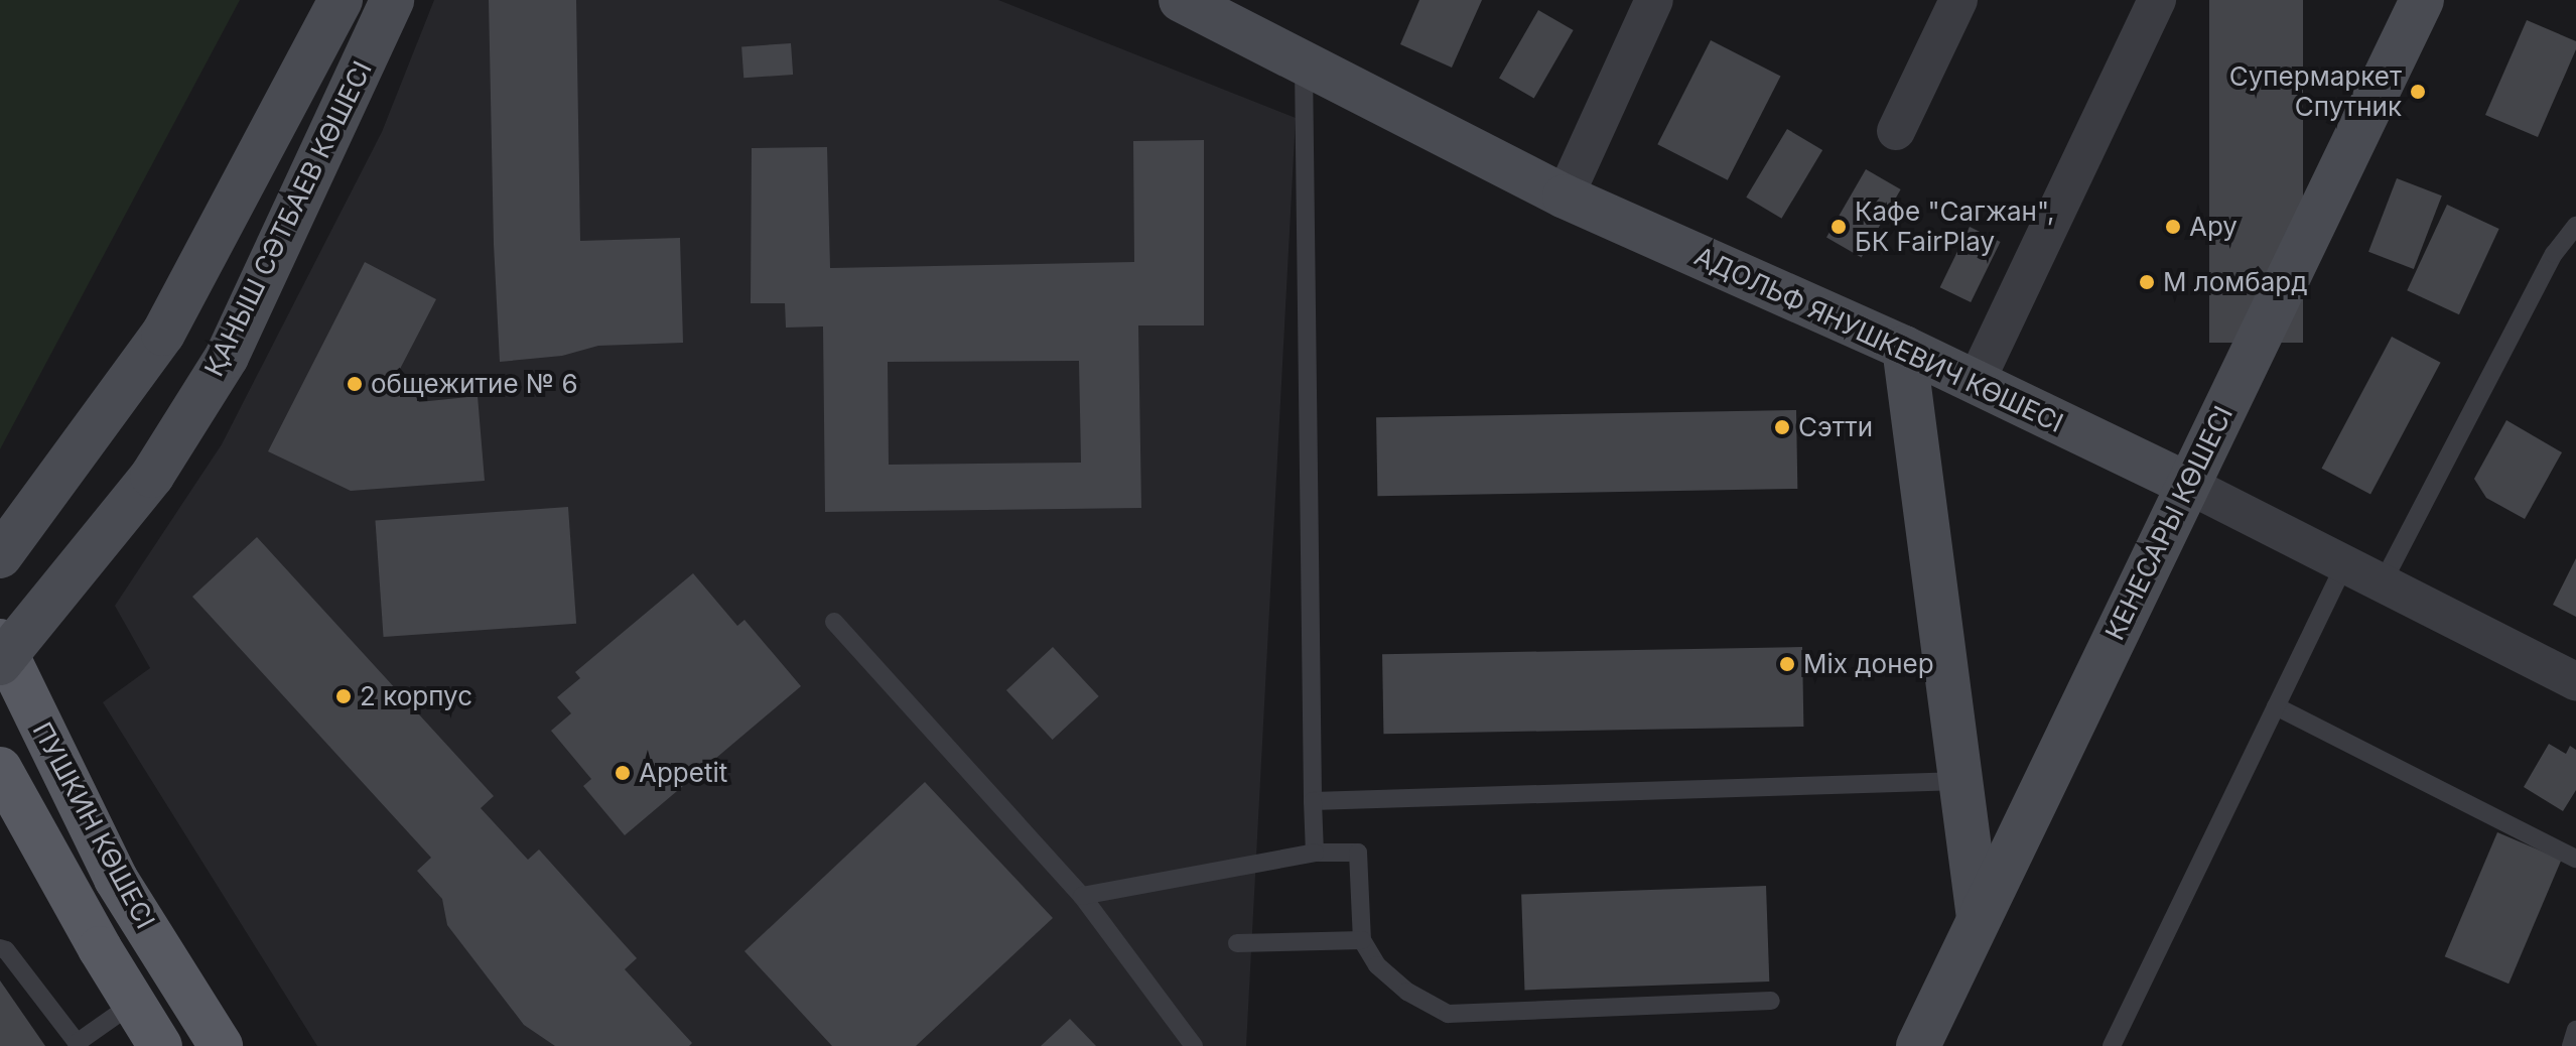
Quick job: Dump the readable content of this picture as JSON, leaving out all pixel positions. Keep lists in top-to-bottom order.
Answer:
{
  "streets": {
    "main road": [
      "ҚАНЫШ СӘТБАЕВ КӨШЕСІ",
      "АДОЛЬФ ЯНУШКЕВИЧ КӨШЕСІ",
      "КЕНЕСАРЫ КӨШЕСІ",
      "ПУШКИН КӨШЕСІ"
    ]
  },
  "crossings": [
    ["АДОЛЬФ ЯНУШКЕВИЧ КӨШЕСІ", "КЕНЕСАРЫ КӨШЕСІ"]
  ],
  "places": [
    "Супермаркет Спутник",
    "Кафе \"Сагжан\", БК FairPlay",
    "Ару",
    "М ломбард",
    "общежитие № 6",
    "Сэтти",
    "Mix донер",
    "2 корпус",
    "Appetit"
  ]
}
